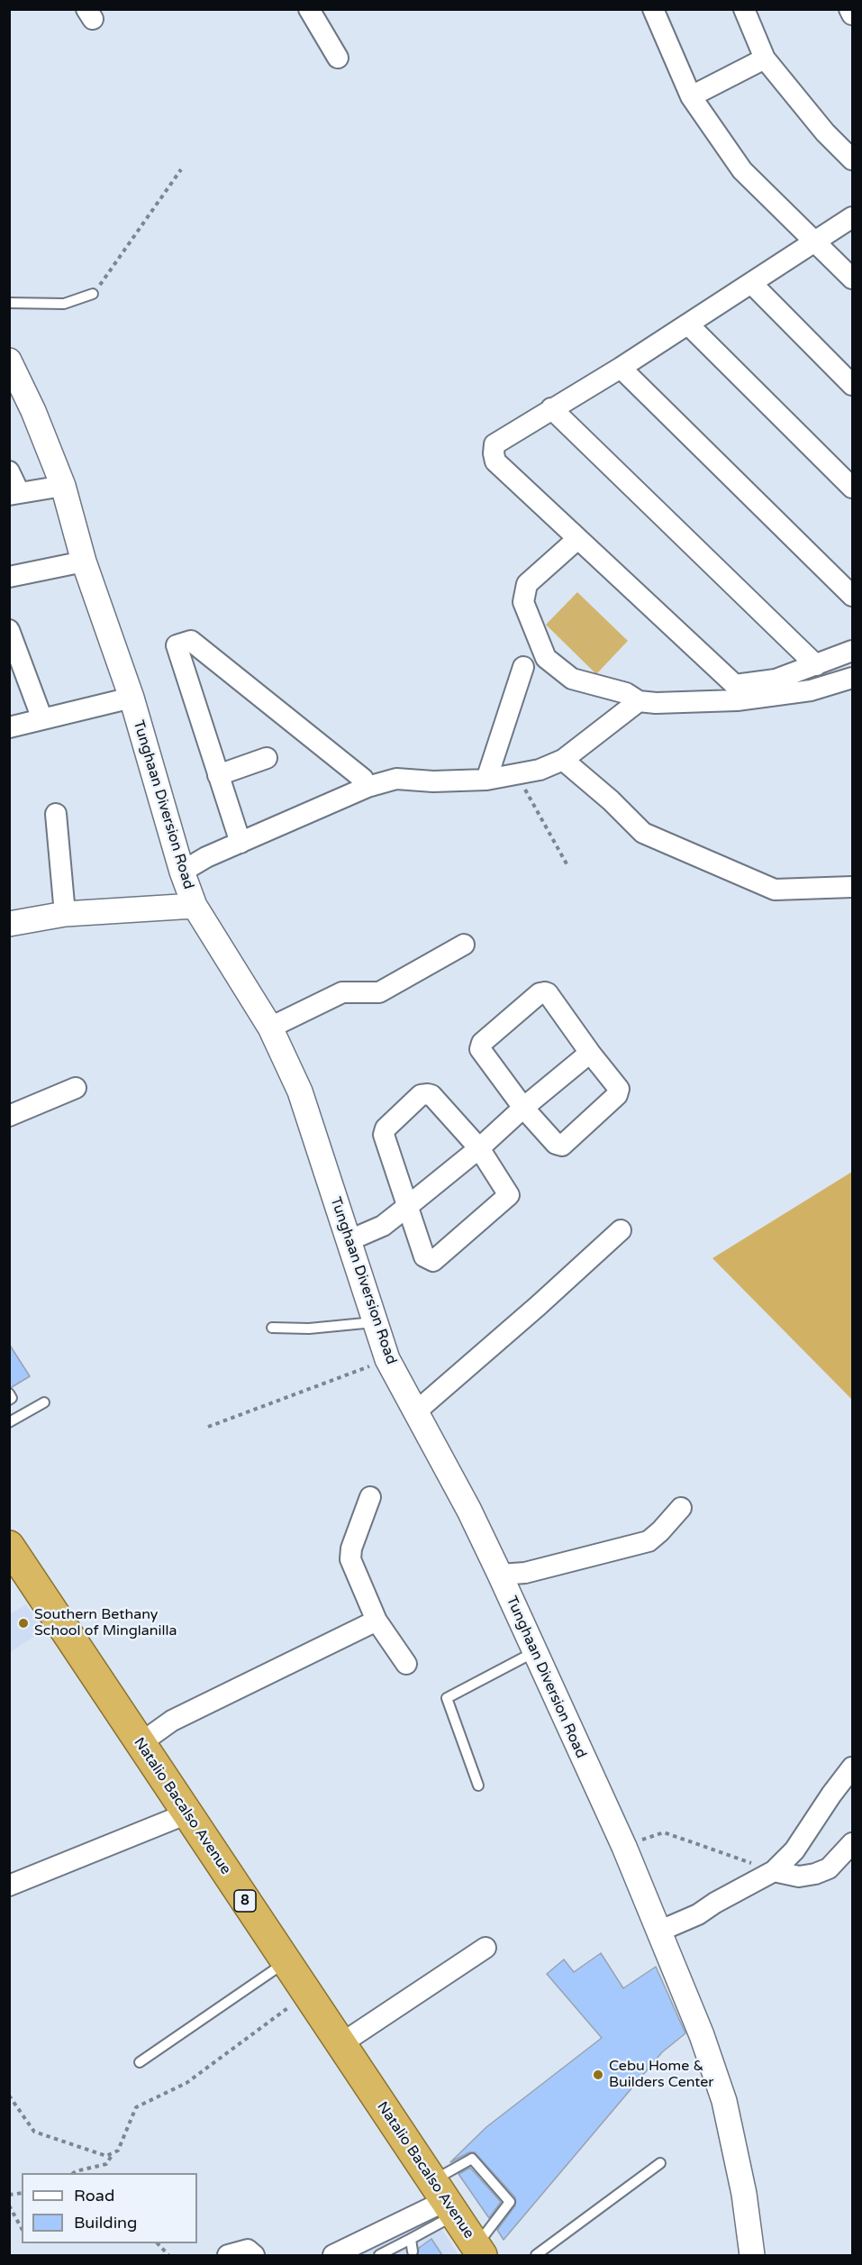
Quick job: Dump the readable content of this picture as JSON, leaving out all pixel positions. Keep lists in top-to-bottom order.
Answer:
{
  "streets": {
    "highway": ["Natalio Bacalso Avenue", "8"],
    "street": ["Tunghaan Diversion Road"]
  },
  "places": ["Southern Bethany School of Minglanilla", "Cebu Home & Builders Center"],
  "legend": ["Road", "Building"]
}
